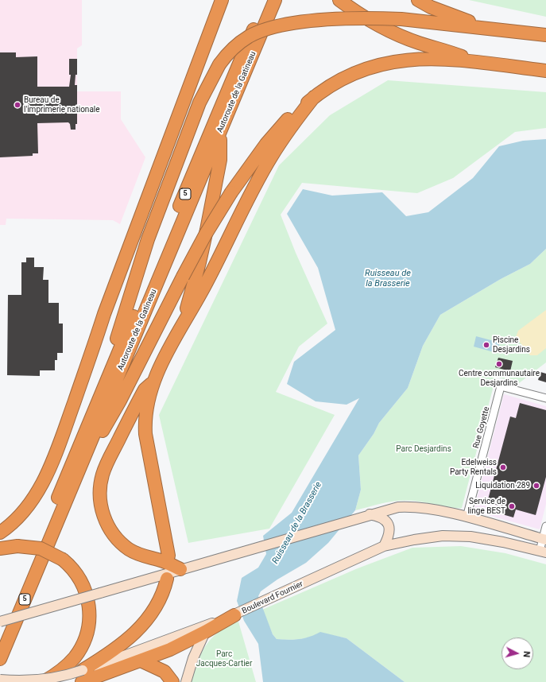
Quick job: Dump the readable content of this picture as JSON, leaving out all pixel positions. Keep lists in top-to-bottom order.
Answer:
{
  "streets": {
    "highway": ["Autoroute de la Gatineau", "5"],
    "main road": ["Boulevard Fournier"],
    "street": ["Rue Goyette"]
  },
  "water": ["Ruisseau de la Brasserie"],
  "parks": ["Parc Desjardins", "Parc Jacques-Cartier"],
  "places": [
    "Bureau de l'imprimerie nationale",
    "Piscine Desjardins",
    "Centre communautaire Desjardins",
    "Edelweiss Party Rentals",
    "Liquidation 289",
    "Service de linge BEST"
  ],
  "north": "right"
}
